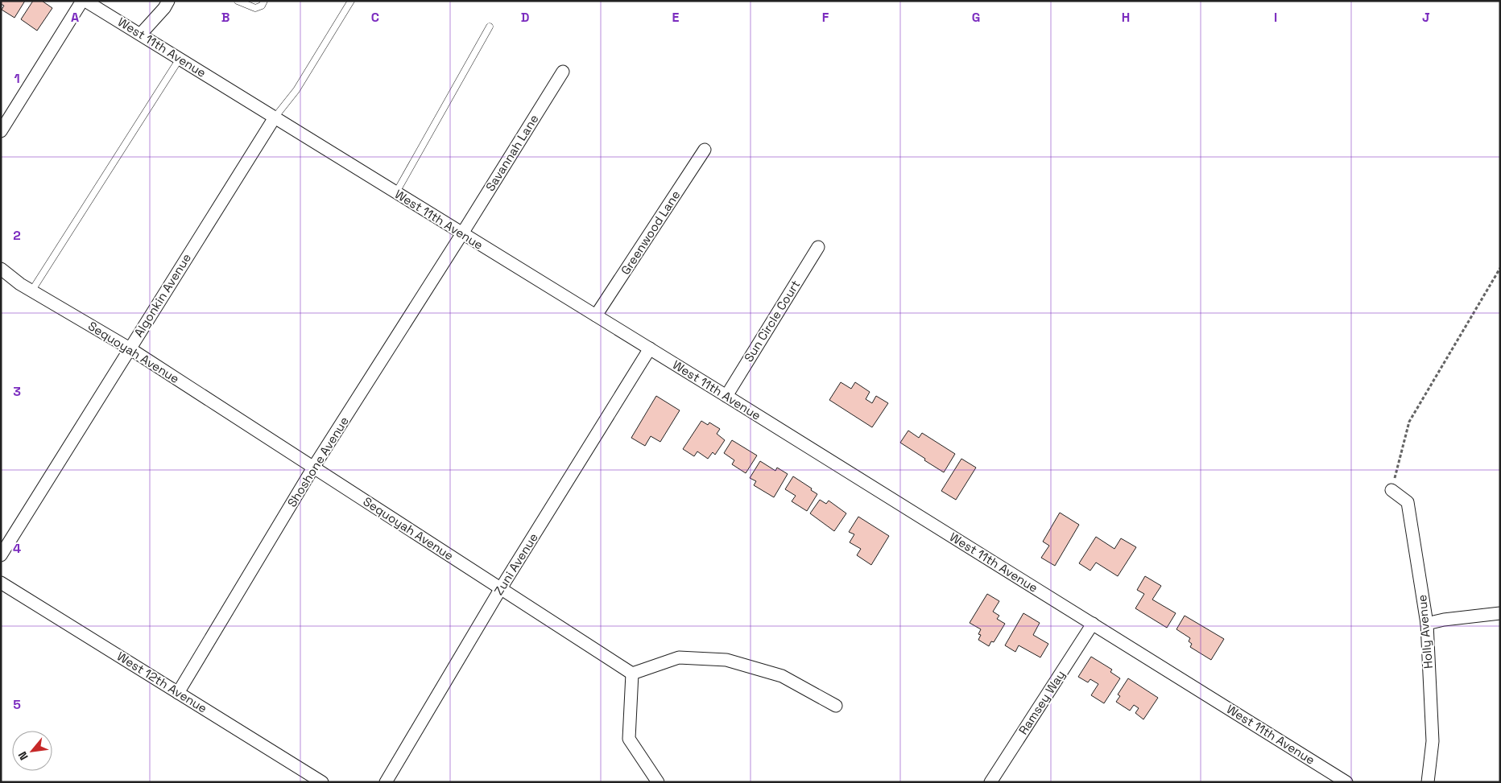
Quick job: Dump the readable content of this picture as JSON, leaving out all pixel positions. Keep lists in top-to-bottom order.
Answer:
{
  "streets": {
    "street": [
      "West 11th Avenue",
      "Savannah Lane",
      "Greenwood Lane",
      "Algonkin Avenue",
      "Sun Circle Court",
      "Sequoyah Avenue",
      "Shoshone Avenue",
      "Zuni Avenue",
      "Holly Avenue",
      "West 12th Avenue",
      "Ramsey Way"
    ]
  },
  "crossings": [
    ["West 11th Avenue", "Savannah Lane"],
    ["West 11th Avenue", "Greenwood Lane"],
    ["West 11th Avenue", "Algonkin Avenue"],
    ["West 11th Avenue", "Sun Circle Court"],
    ["West 11th Avenue", "Shoshone Avenue"],
    ["West 11th Avenue", "Zuni Avenue"],
    ["West 11th Avenue", "Ramsey Way"],
    ["Savannah Lane", "Shoshone Avenue"],
    ["Algonkin Avenue", "Sequoyah Avenue"],
    ["Sequoyah Avenue", "Shoshone Avenue"],
    ["Sequoyah Avenue", "Zuni Avenue"],
    ["Shoshone Avenue", "West 12th Avenue"]
  ],
  "north": "bottom left",
  "grid": {
    "columns": [
      "A",
      "B",
      "C",
      "D",
      "E",
      "F",
      "G",
      "H",
      "I",
      "J"
    ],
    "rows": [
      "1",
      "2",
      "3",
      "4",
      "5"
    ]
  }
}
